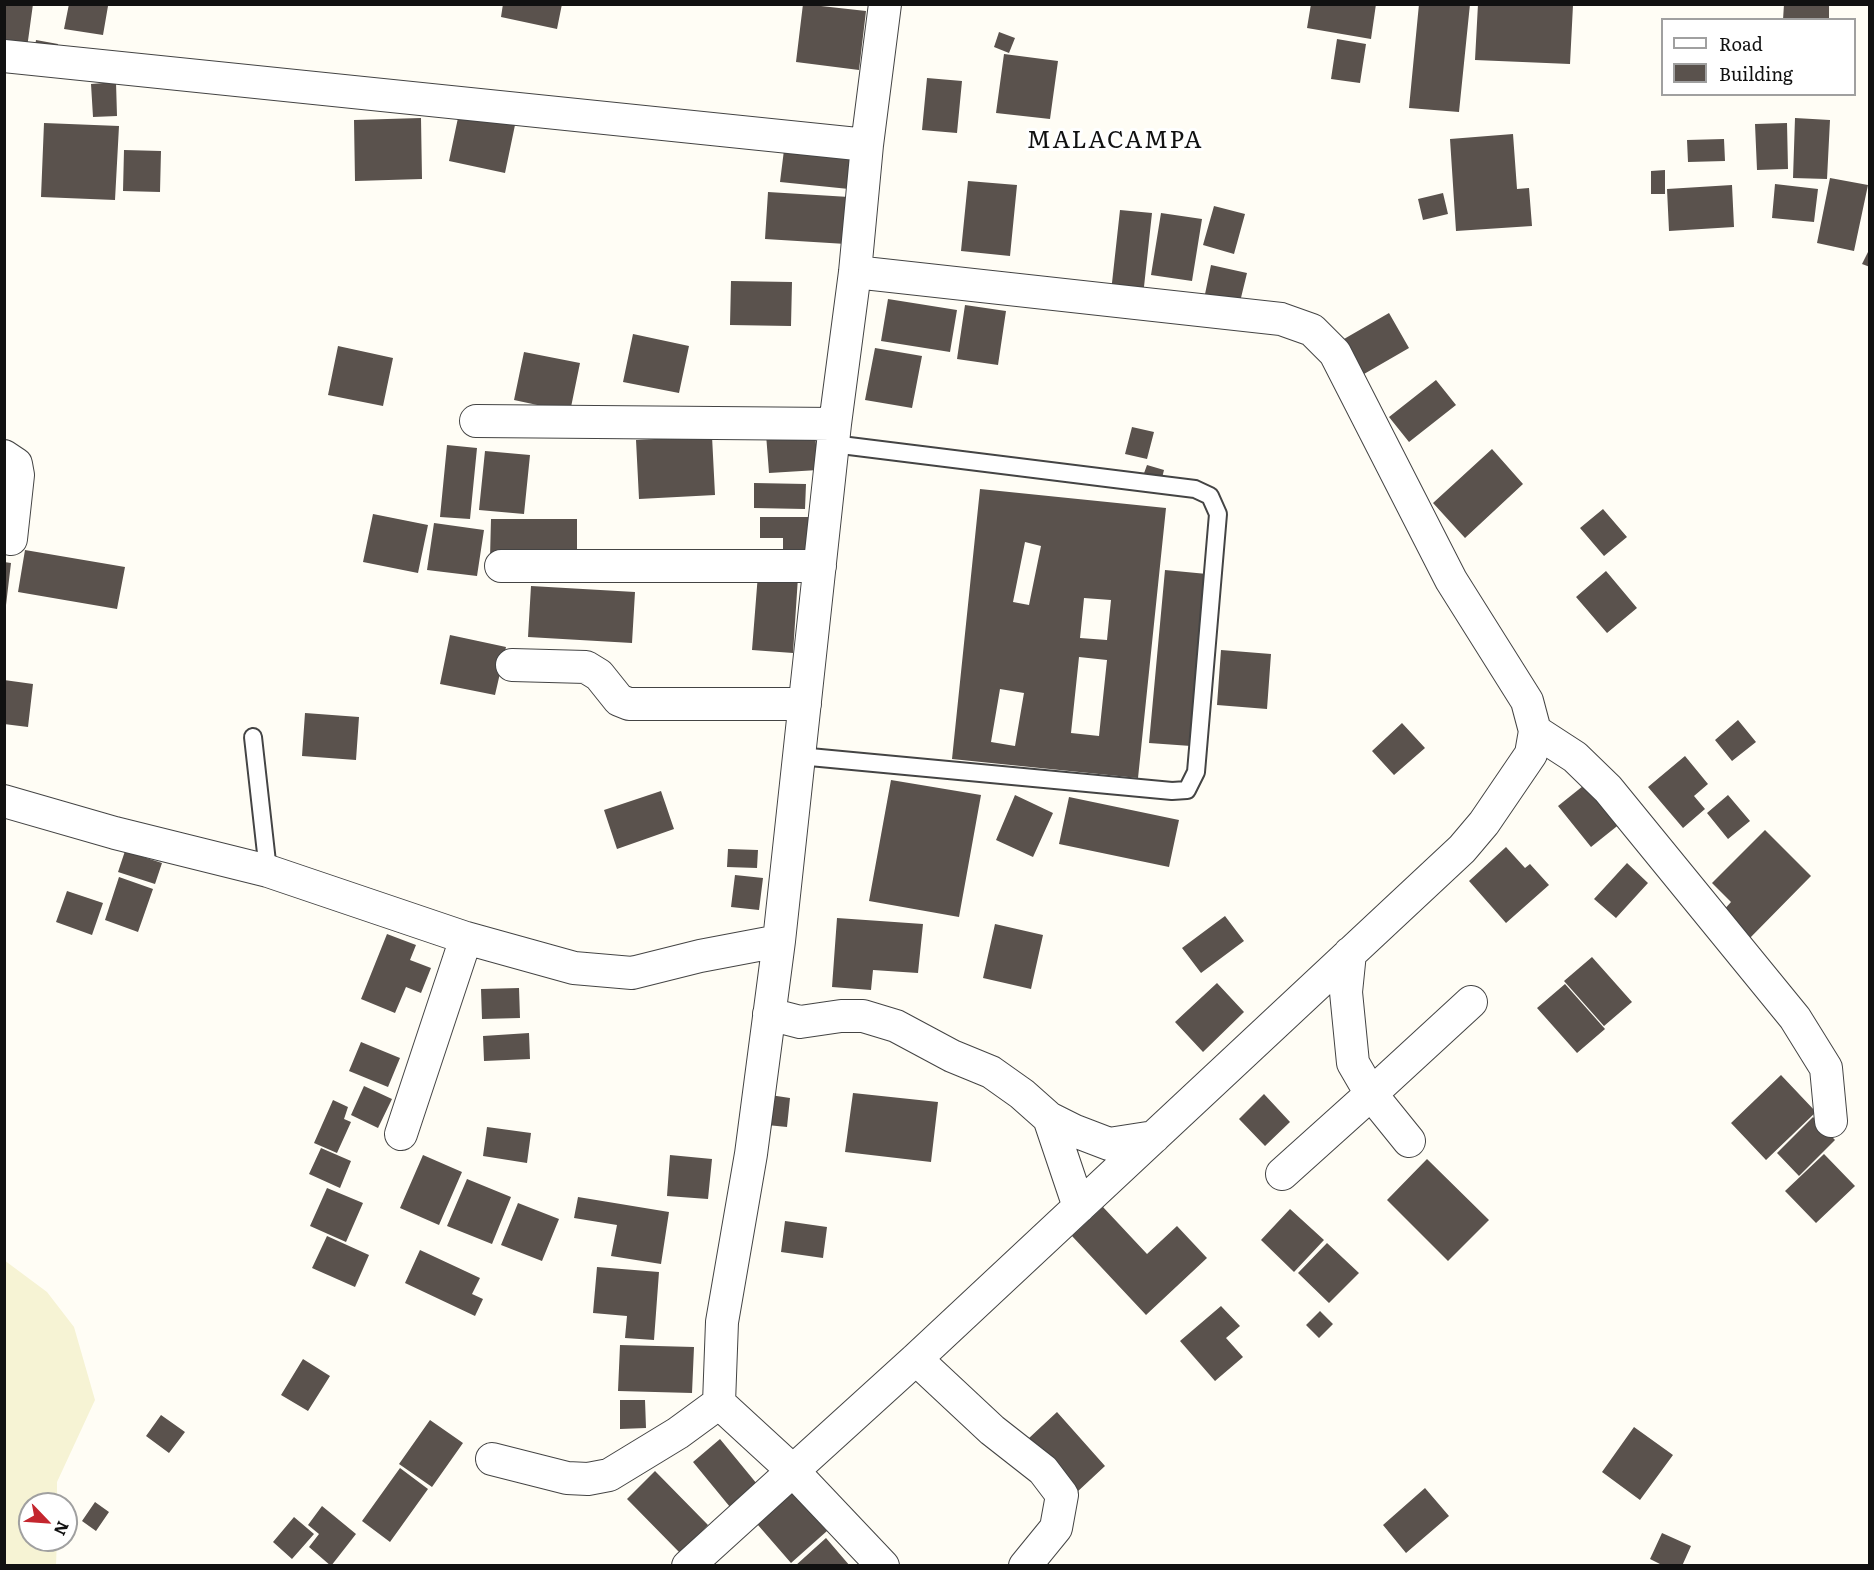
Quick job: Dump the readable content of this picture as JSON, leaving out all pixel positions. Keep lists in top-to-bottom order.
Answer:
{
  "districts": ["MALACAMPA"],
  "legend": ["Road", "Building"],
  "north": "bottom right"
}
